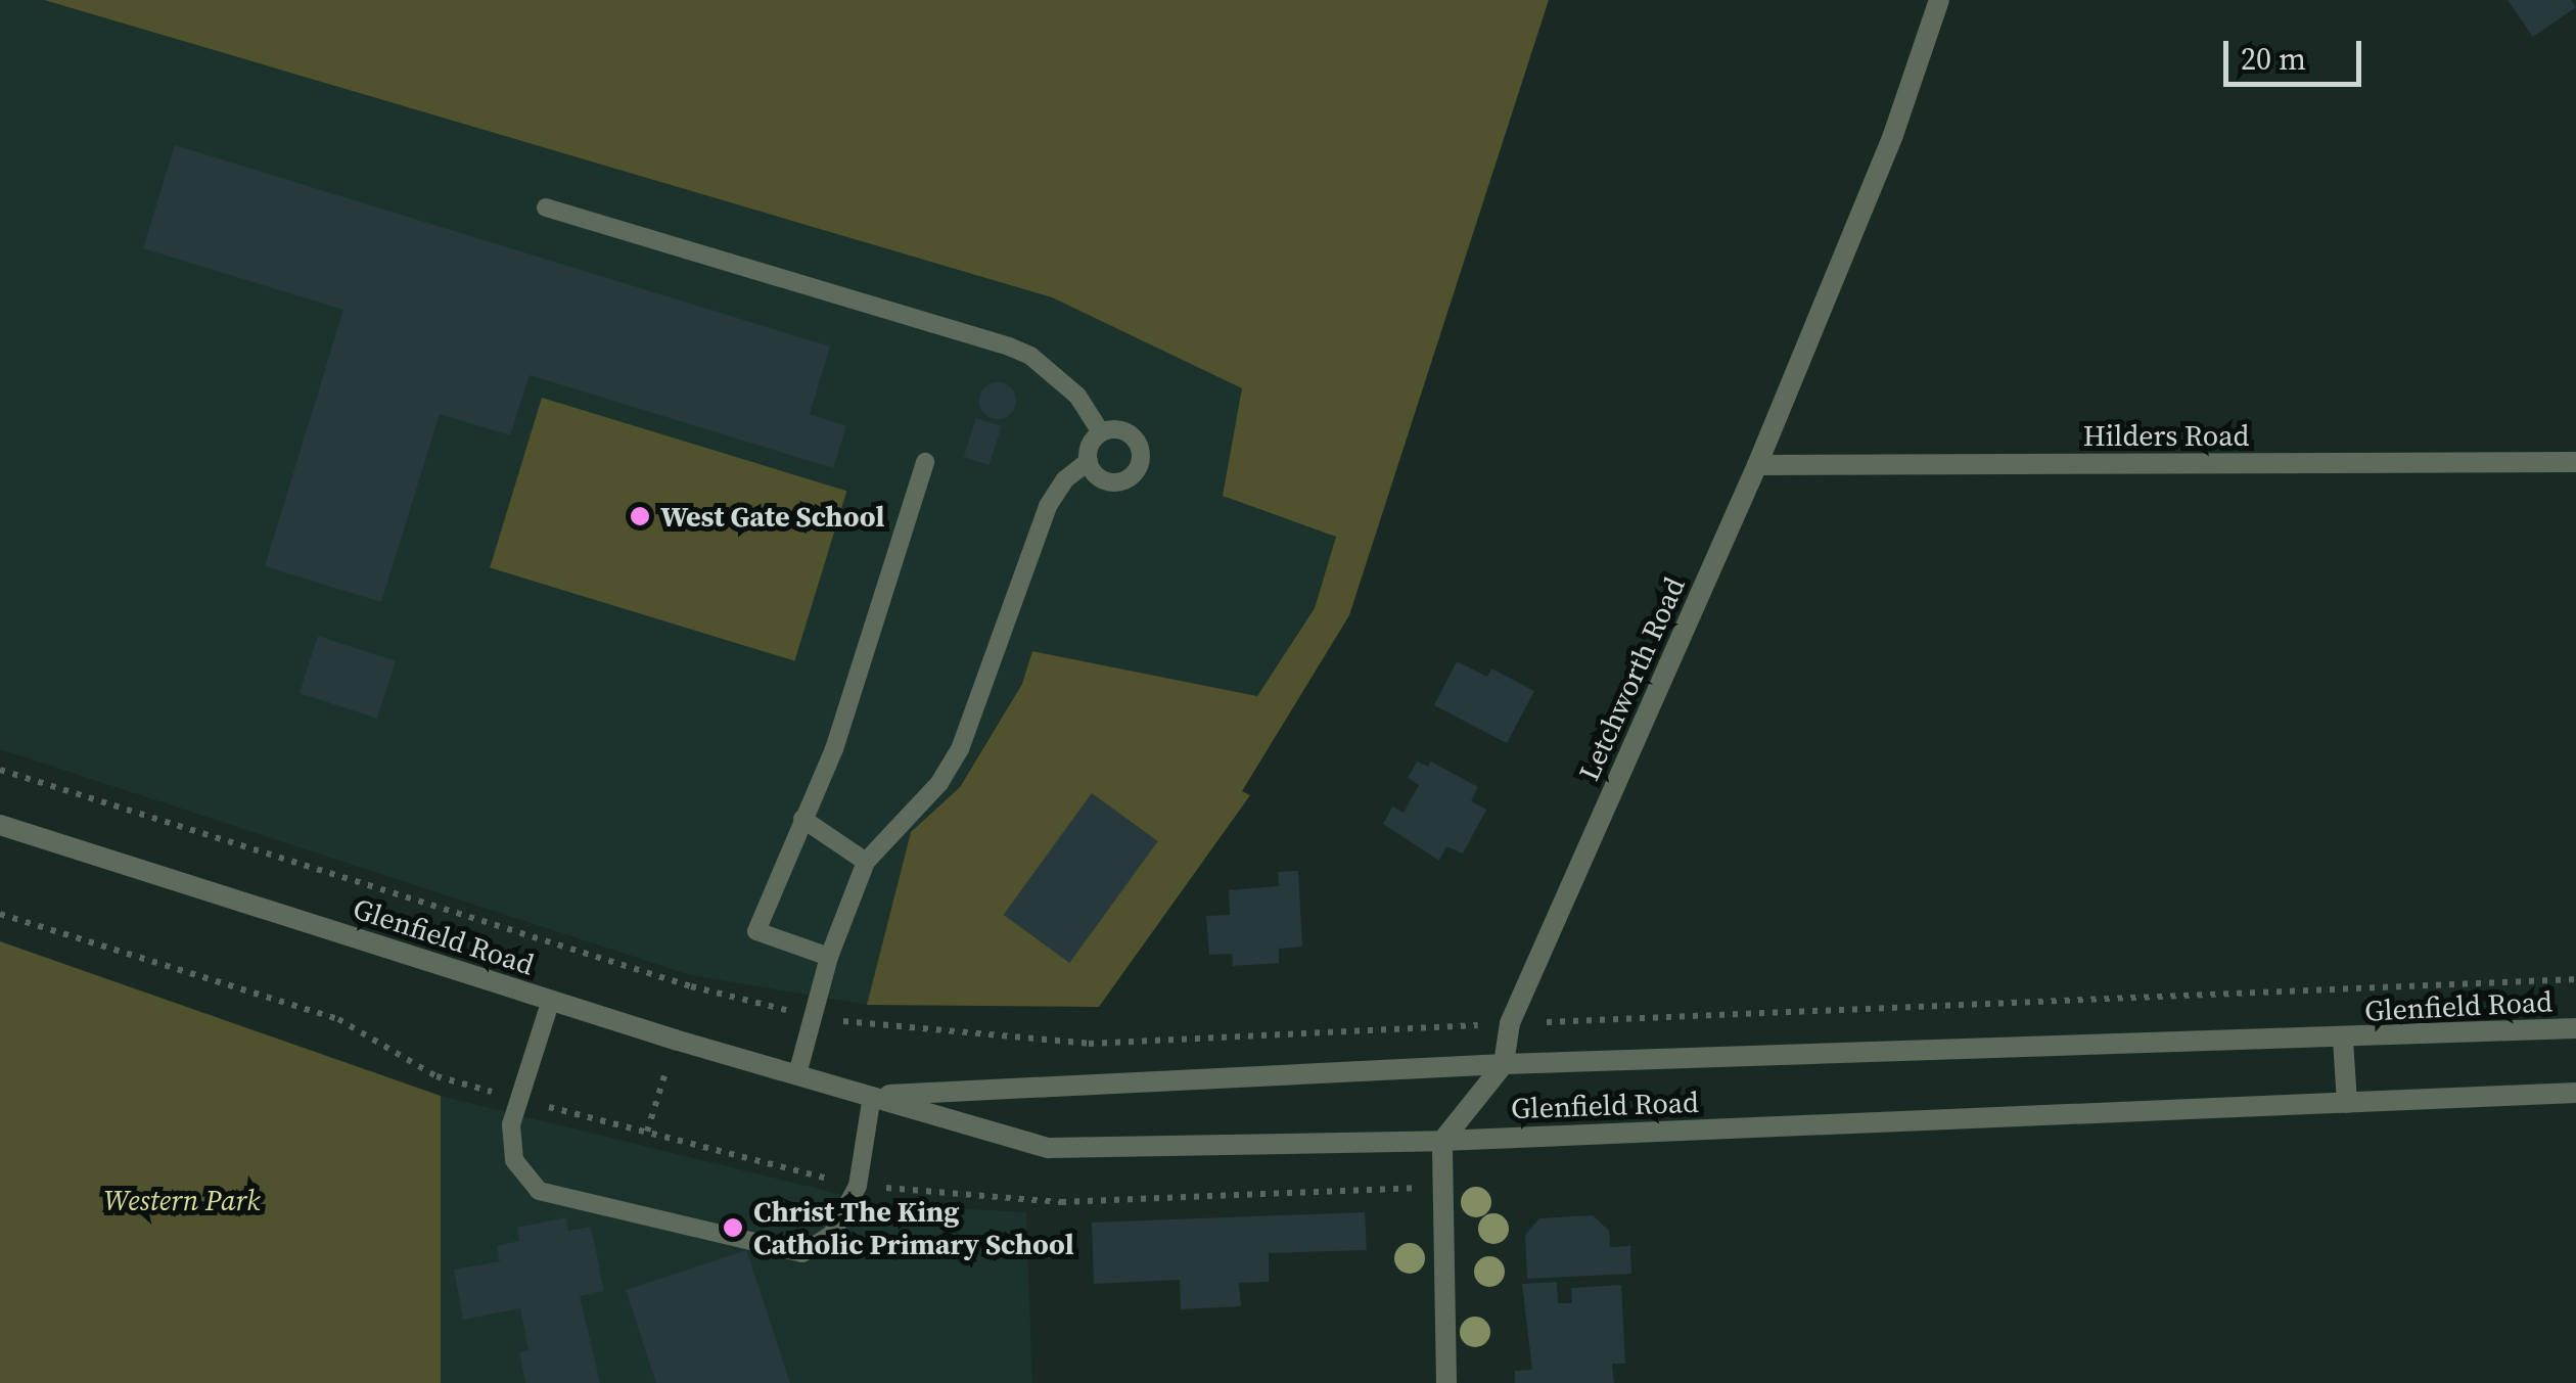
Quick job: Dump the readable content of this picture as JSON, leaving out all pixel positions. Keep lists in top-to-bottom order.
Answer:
{
  "streets": {
    "street": ["Hilders Road", "Letchworth Road", "Glenfield Road"]
  },
  "crossings": [
    ["Hilders Road", "Letchworth Road"],
    ["Letchworth Road", "Glenfield Road"]
  ],
  "parks": ["Western Park"],
  "places": ["West Gate School", "Christ The King Catholic Primary School"],
  "scale_bar": "20 m"
}
